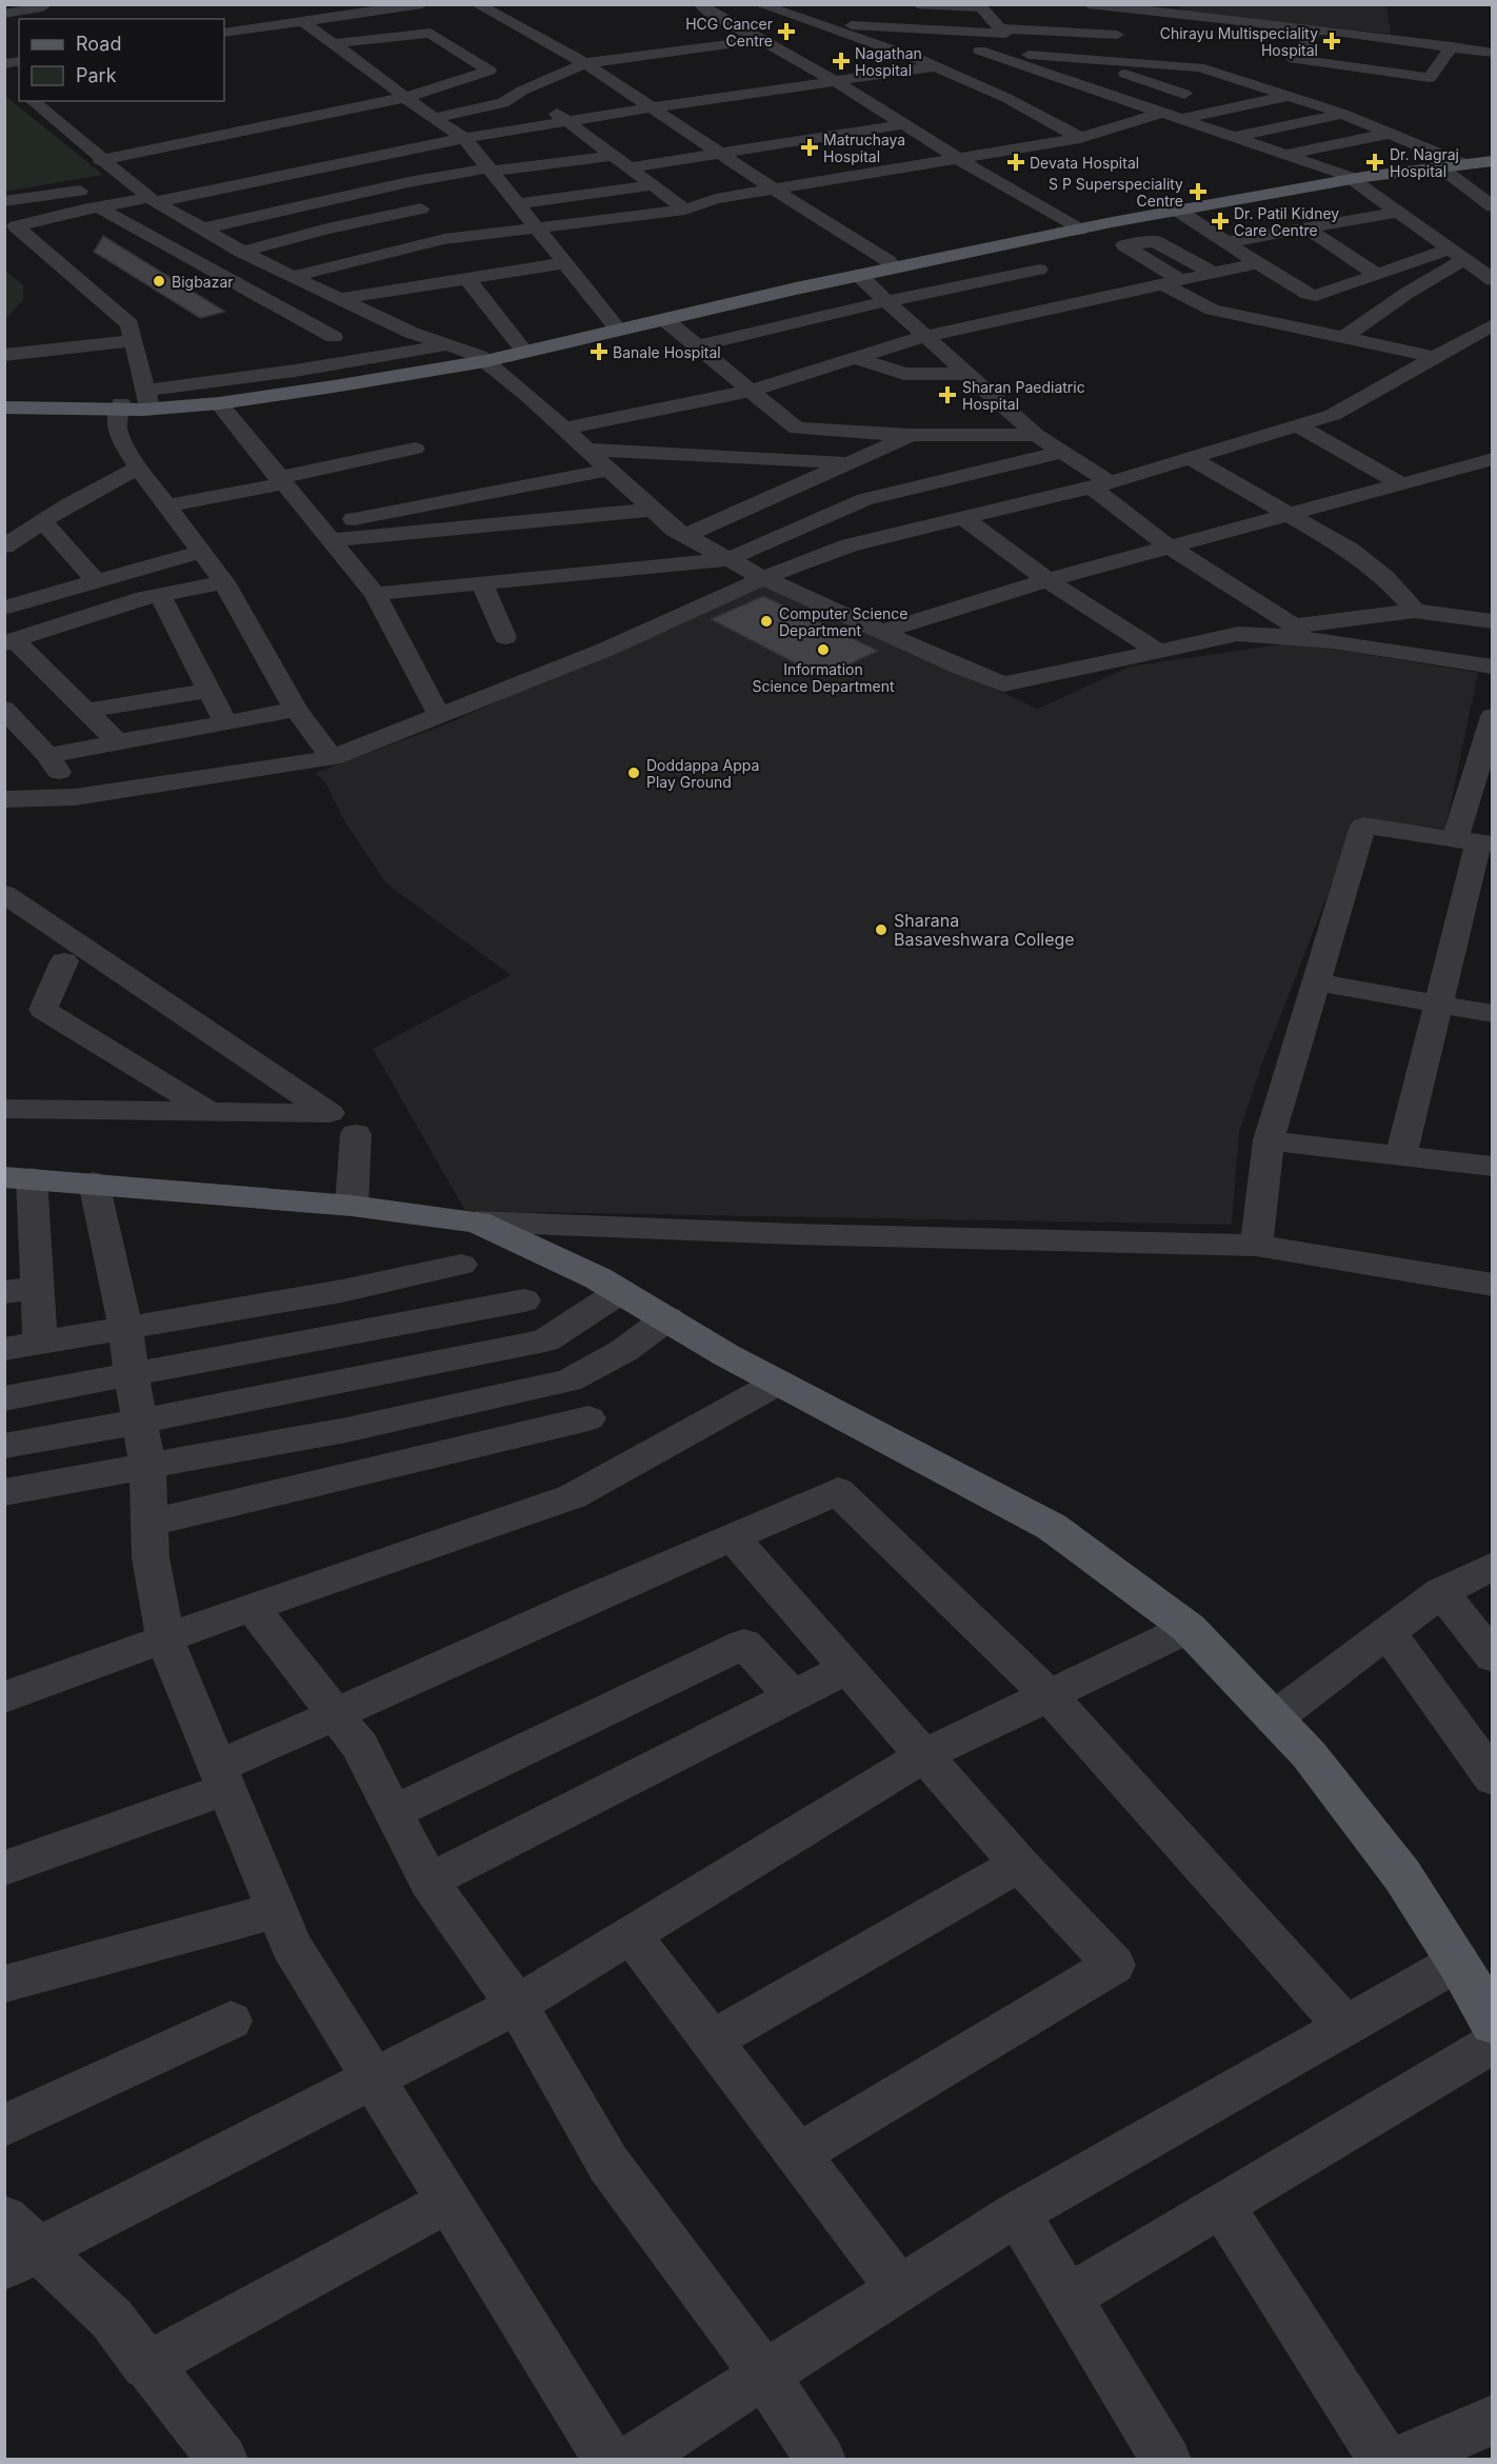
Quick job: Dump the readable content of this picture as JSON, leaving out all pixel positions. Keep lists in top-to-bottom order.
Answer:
{
  "places": {
    "health": [
      "HCG Cancer Centre",
      "Chirayu Multispeciality Hospital",
      "Nagathan Hospital",
      "Matruchaya Hospital",
      "Devata Hospital",
      "Dr. Nagraj Hospital",
      "S P Superspeciality Centre",
      "Dr. Patil Kidney Care Centre",
      "Banale Hospital",
      "Sharan Paediatric Hospital"
    ],
    "other": [
      "Bigbazar",
      "Computer Science Department",
      "Information Science Department",
      "Doddappa Appa Play Ground",
      "Sharana Basaveshwara College"
    ]
  },
  "legend": ["Road", "Park"]
}
